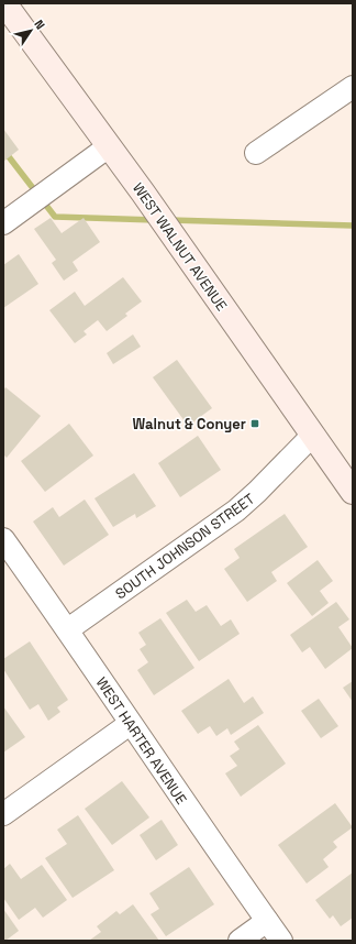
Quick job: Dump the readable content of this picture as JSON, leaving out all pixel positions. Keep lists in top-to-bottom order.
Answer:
{
  "streets": {
    "main road": ["WEST WALNUT AVENUE"],
    "street": ["SOUTH JOHNSON STREET", "WEST HARTER AVENUE"]
  },
  "crossings": [
    ["WEST WALNUT AVENUE", "SOUTH JOHNSON STREET"],
    ["SOUTH JOHNSON STREET", "WEST HARTER AVENUE"]
  ],
  "places": {
    "transit": ["Walnut & Conyer"]
  },
  "north": "top right"
}
